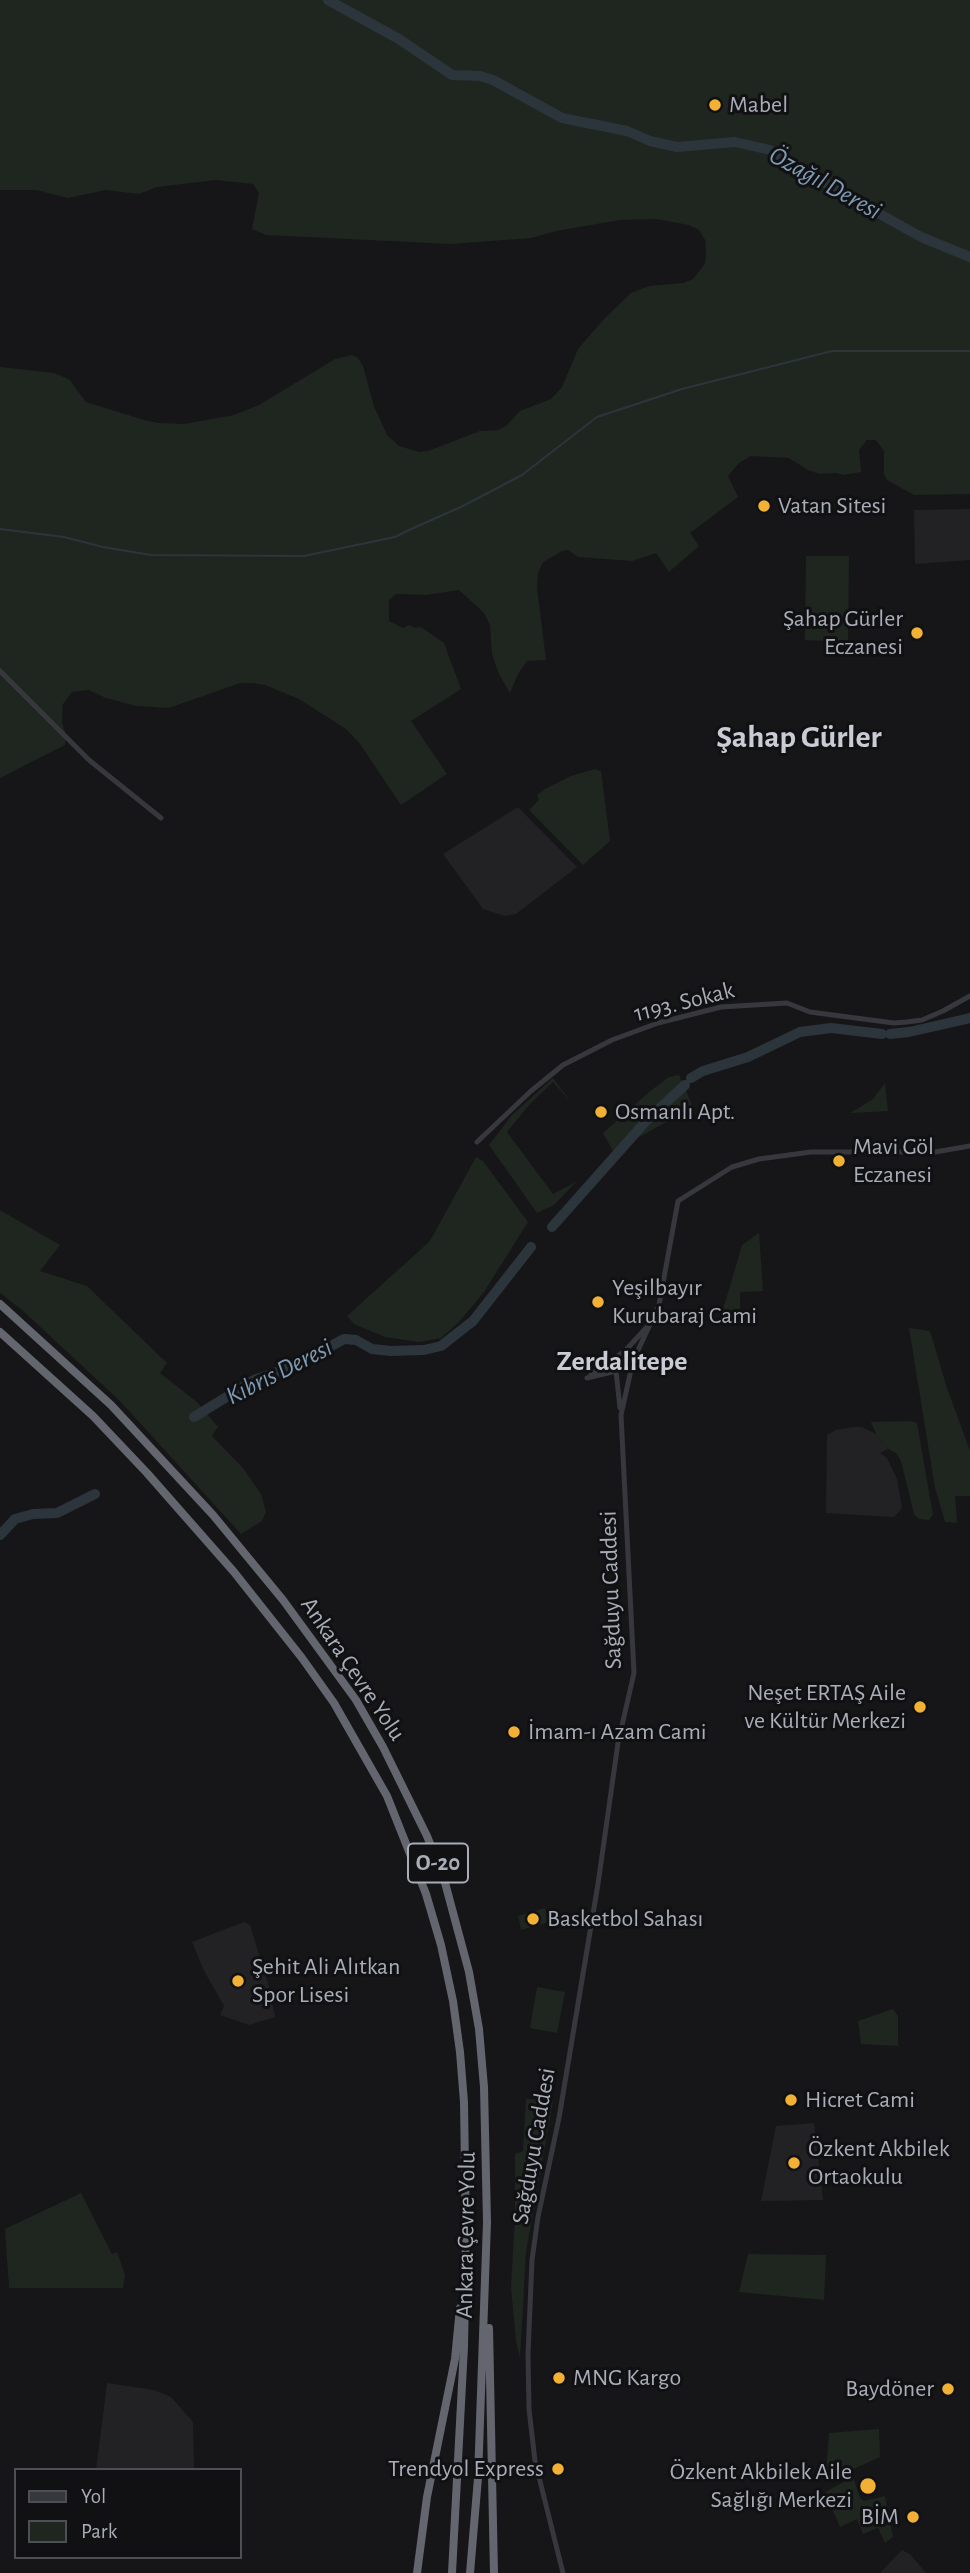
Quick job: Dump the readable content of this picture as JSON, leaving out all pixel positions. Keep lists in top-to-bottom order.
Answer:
{
  "streets": {
    "highway": ["Ankara Çevre Yolu", "O-20"],
    "street": ["1193. Sokak", "Sağduyu Caddesi"]
  },
  "districts": ["Şahap Gürler", "Zerdalitepe"],
  "water": ["Özağıl Deresi", "Kıbrıs Deresi"],
  "places": [
    "Mabel",
    "Vatan Sitesi",
    "Şahap Gürler Eczanesi",
    "Osmanlı Apt.",
    "Mavi Göl Eczanesi",
    "Yeşilbayır Kurubaraj Cami",
    "Neşet ERTAŞ Aile ve Kültür Merkezi",
    "İmam-ı Azam Cami",
    "Basketbol Sahası",
    "Şehit Ali Alıtkan Spor Lisesi",
    "Hicret Cami",
    "Özkent Akbilek Ortaokulu",
    "MNG Kargo",
    "Baydöner",
    "Trendyol Express",
    "Özkent Akbilek Aile Sağlığı Merkezi",
    "BİM"
  ],
  "legend": ["Yol", "Park"]
}
